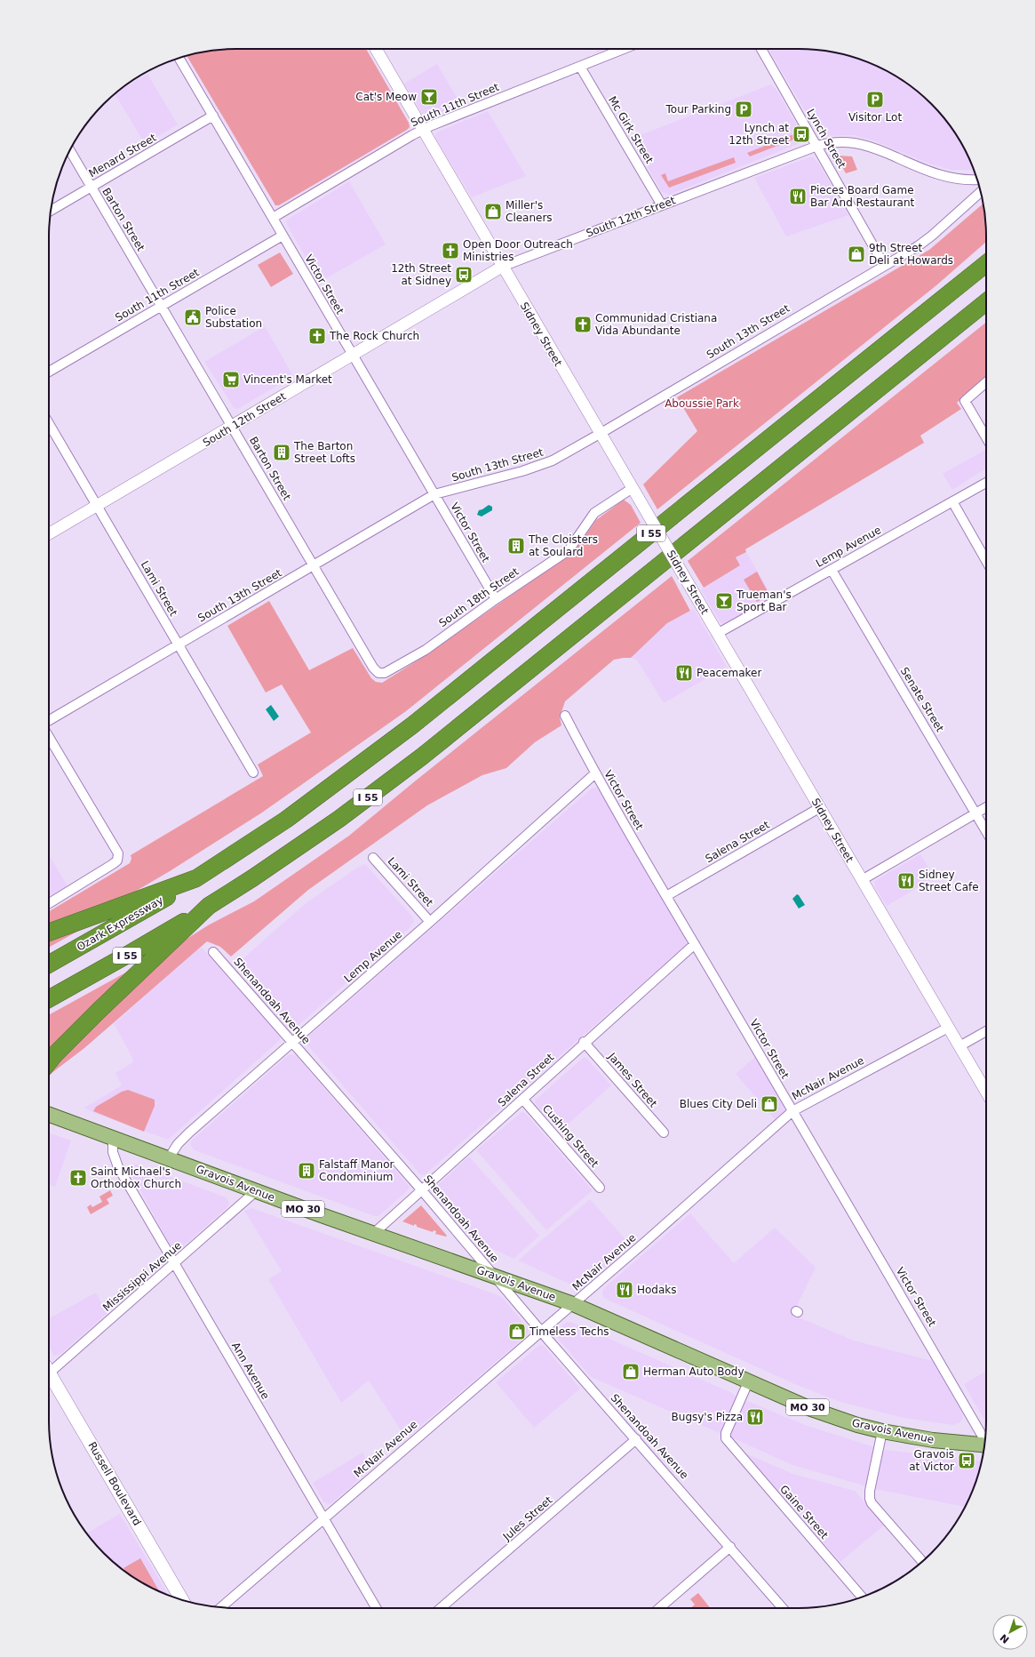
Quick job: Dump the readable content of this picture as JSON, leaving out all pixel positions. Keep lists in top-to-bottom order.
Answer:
{
  "streets": {
    "highway": ["I 55", "Ozark Expressway"],
    "main road": ["Gravois Avenue", "MO 30", "Russell Boulevard"],
    "street": [
      "South 11th Street",
      "Mc Girk Street",
      "Lynch Street",
      "Menard Street",
      "South 12th Street",
      "Barton Street",
      "Victor Street",
      "South 13th Street",
      "Sidney Street",
      "Lemp Avenue",
      "Lami Street",
      "South 18th Street",
      "Senate Street",
      "Salena Street",
      "Shenandoah Avenue",
      "McNair Avenue",
      "James Street",
      "Cushing Street",
      "Mississippi Avenue",
      "Ann Avenue",
      "Gaine Street",
      "Jules Street"
    ]
  },
  "crossings": [
    ["South 11th Street", "Mc Girk Street"],
    ["South 11th Street", "Barton Street"],
    ["South 11th Street", "Victor Street"],
    ["South 11th Street", "Sidney Street"],
    ["Mc Girk Street", "South 12th Street"],
    ["Lynch Street", "South 12th Street"],
    ["Lynch Street", "South 13th Street"],
    ["Menard Street", "Barton Street"],
    ["Menard Street", "Victor Street"],
    ["South 12th Street", "Barton Street"],
    ["South 12th Street", "Victor Street"],
    ["South 12th Street", "Sidney Street"],
    ["South 12th Street", "Lami Street"],
    ["Barton Street", "South 13th Street"],
    ["Barton Street", "South 18th Street"],
    ["Victor Street", "South 13th Street"],
    ["Victor Street", "Lemp Avenue"],
    ["Victor Street", "South 18th Street"],
    ["Victor Street", "Salena Street"],
    ["Victor Street", "McNair Avenue"],
    ["South 13th Street", "Sidney Street"],
    ["South 13th Street", "Lami Street"],
    ["Sidney Street", "Lemp Avenue"],
    ["Sidney Street", "South 18th Street"],
    ["Sidney Street", "Salena Street"],
    ["Sidney Street", "McNair Avenue"],
    ["I 55", "Ozark Expressway"],
    ["Lemp Avenue", "Lami Street"],
    ["Lemp Avenue", "Senate Street"],
    ["Lemp Avenue", "Shenandoah Avenue"],
    ["Lemp Avenue", "Gravois Avenue"],
    ["Salena Street", "Shenandoah Avenue"],
    ["Salena Street", "James Street"],
    ["Salena Street", "Cushing Street"],
    ["Salena Street", "Gravois Avenue"],
    ["Shenandoah Avenue", "McNair Avenue"],
    ["Shenandoah Avenue", "Gravois Avenue"],
    ["Shenandoah Avenue", "Jules Street"],
    ["McNair Avenue", "Gravois Avenue"],
    ["McNair Avenue", "Ann Avenue"],
    ["Gravois Avenue", "Mississippi Avenue"],
    ["Gravois Avenue", "Ann Avenue"],
    ["Gravois Avenue", "Gaine Street"],
    ["Mississippi Avenue", "Ann Avenue"]
  ],
  "parks": ["Aboussie Park"],
  "places": {
    "bar": ["Cat's Meow", "Trueman's Sport Bar"],
    "parking": ["Visitor Lot", "Tour Parking"],
    "bus stop": ["Lynch at 12th Street", "12th Street at Sidney", "Gravois at Victor"],
    "restaurant": [
      "Pieces Board Game Bar And Restaurant",
      "Peacemaker",
      "Sidney Street Cafe",
      "Hodaks",
      "Bugsy's Pizza"
    ],
    "shop": [
      "Miller's Cleaners",
      "9th Street Deli at Howards",
      "Blues City Deli",
      "Timeless Techs",
      "Herman Auto Body"
    ],
    "church": [
      "Open Door Outreach Ministries",
      "Communidad Cristiana Vida Abundante",
      "The Rock Church",
      "Saint Michael's Orthodox Church"
    ],
    "public building": ["Police Substation"],
    "supermarket": ["Vincent's Market"],
    "building": ["The Barton Street Lofts", "The Cloisters at Soulard", "Falstaff Manor Condominium"]
  },
  "north": "bottom left"
}
